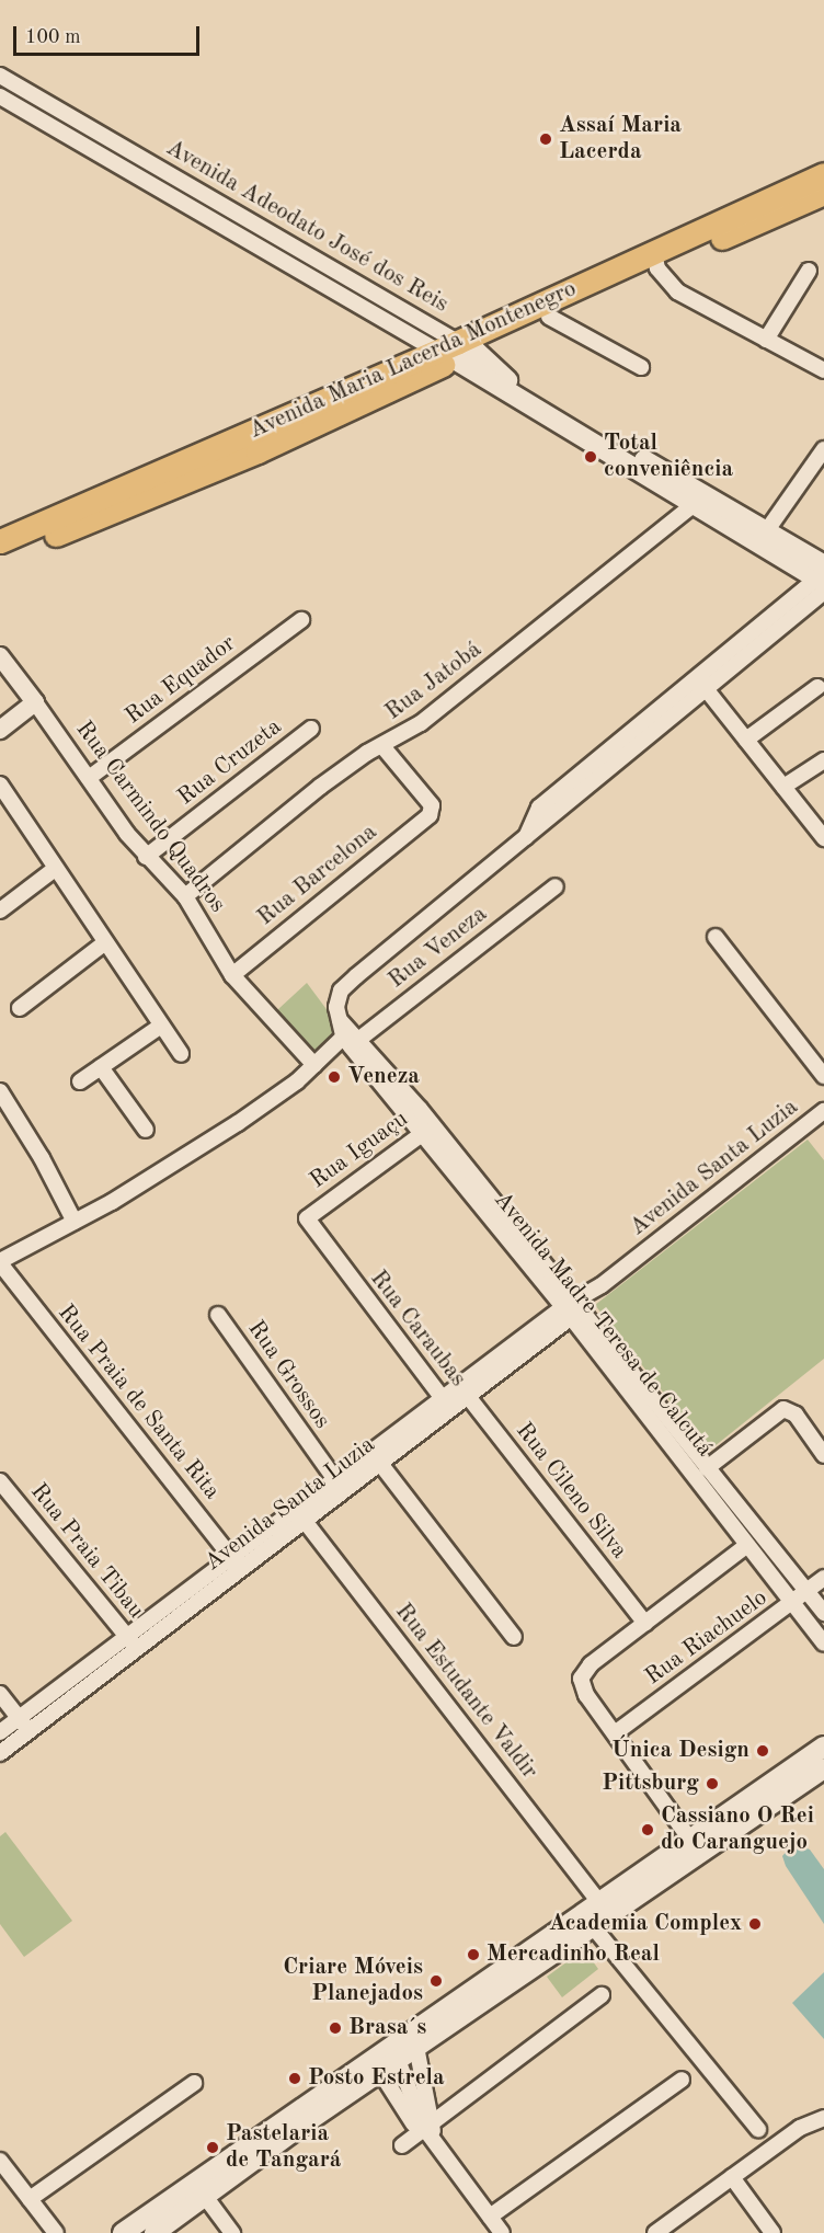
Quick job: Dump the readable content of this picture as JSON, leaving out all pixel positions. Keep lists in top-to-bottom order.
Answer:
{
  "streets": {
    "main road": ["Avenida Adeodato José dos Reis", "Avenida Maria Lacerda Montenegro"],
    "street": [
      "Rua Equador",
      "Rua Jatobá",
      "Rua Cruzeta",
      "Rua Carmindo Quadros",
      "Rua Barcelona",
      "Rua Veneza",
      "Rua Iguaçu",
      "Avenida Santa Luzia",
      "Avenida Madre Teresa de Calcutá",
      "Rua Caraubas",
      "Rua Grossos",
      "Rua Praia de Santa Rita",
      "Rua Cileno Silva",
      "Rua Praia Tibau",
      "Rua Riachuelo",
      "Rua Estudante Valdir"
    ]
  },
  "crossings": [
    ["Avenida Adeodato José dos Reis", "Avenida Maria Lacerda Montenegro"],
    ["Avenida Adeodato José dos Reis", "Rua Jatobá"],
    ["Rua Equador", "Rua Carmindo Quadros"],
    ["Rua Jatobá", "Rua Carmindo Quadros"],
    ["Rua Jatobá", "Rua Barcelona"],
    ["Rua Cruzeta", "Rua Carmindo Quadros"],
    ["Rua Carmindo Quadros", "Rua Barcelona"],
    ["Rua Carmindo Quadros", "Rua Veneza"],
    ["Rua Veneza", "Avenida Madre Teresa de Calcutá"],
    ["Rua Veneza", "Rua Praia de Santa Rita"],
    ["Rua Iguaçu", "Avenida Madre Teresa de Calcutá"],
    ["Rua Iguaçu", "Rua Caraubas"],
    ["Avenida Santa Luzia", "Avenida Madre Teresa de Calcutá"],
    ["Avenida Santa Luzia", "Rua Caraubas"],
    ["Avenida Santa Luzia", "Rua Grossos"],
    ["Avenida Santa Luzia", "Rua Praia de Santa Rita"],
    ["Avenida Santa Luzia", "Rua Cileno Silva"],
    ["Avenida Santa Luzia", "Rua Praia Tibau"],
    ["Avenida Santa Luzia", "Rua Estudante Valdir"],
    ["Avenida Madre Teresa de Calcutá", "Rua Riachuelo"]
  ],
  "places": [
    "Assaí Maria Lacerda",
    "Total conveniência",
    "Veneza",
    "Única Design",
    "Pittsburg",
    "Cassiano O Rei do Caranguejo",
    "Academia Complex",
    "Mercadinho Real",
    "Criare Móveis Planejados",
    "Brasa´s",
    "Posto Estrela",
    "Pastelaria de Tangará"
  ],
  "scale_bar": "100 m"
}
